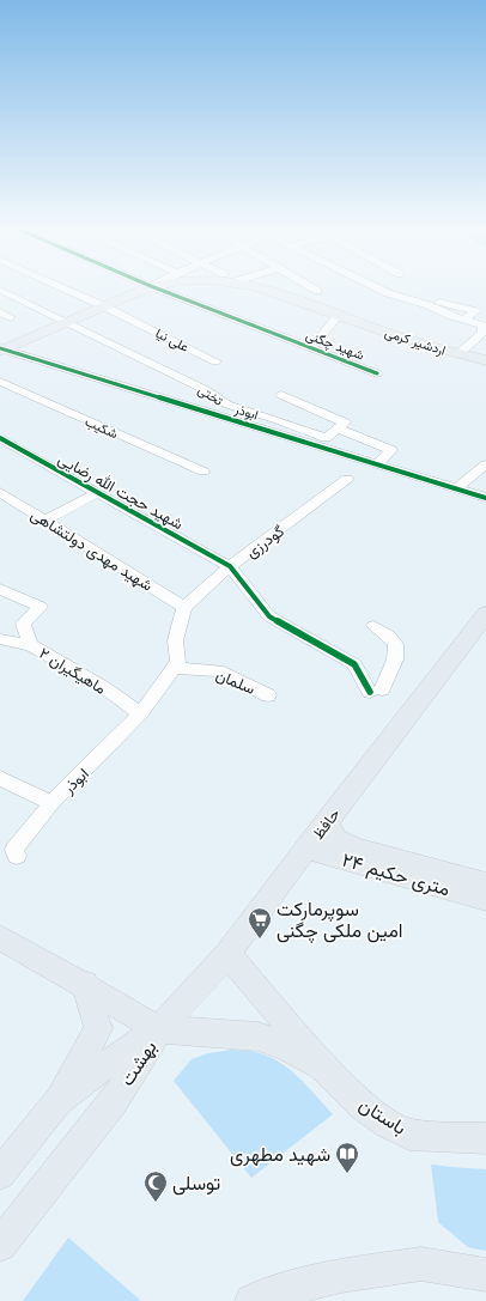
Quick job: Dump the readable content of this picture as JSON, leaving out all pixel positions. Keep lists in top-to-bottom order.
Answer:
{
  "streets": {
    "main road": [
      "اردشیر کرمی",
      "حافظ",
      "۲۴ متری حکیم",
      "بهشت",
      "باستان"
    ],
    "street": [
      "علی نیا",
      "شهید چگنی",
      "تختی",
      "ابوذر",
      "شکیب",
      "شهید حجت الله رضایی",
      "گودرزی",
      "شهید مهدی دولتشاهی",
      "ماهیگیران ۲",
      "سلمان"
    ]
  },
  "crossings": [
    ["علی نیا", "اردشیر کرمی"],
    ["اردشیر کرمی", "تختی"],
    ["اردشیر کرمی", "ابوذر"],
    ["ابوذر", "ماهیگیران ۲"],
    ["ابوذر", "سلمان"],
    ["شهید حجت الله رضایی", "گودرزی"],
    ["گودرزی", "شهید مهدی دولتشاهی"],
    ["حافظ", "۲۴ متری حکیم"],
    ["حافظ", "بهشت"],
    ["حافظ", "باستان"],
    ["بهشت", "باستان"]
  ],
  "places": {
    "supermarket": ["سوپرمارکت امین ملکی چگنی"],
    "library": ["شهید مطهری"],
    "mosque": ["توسلی"]
  }
}
